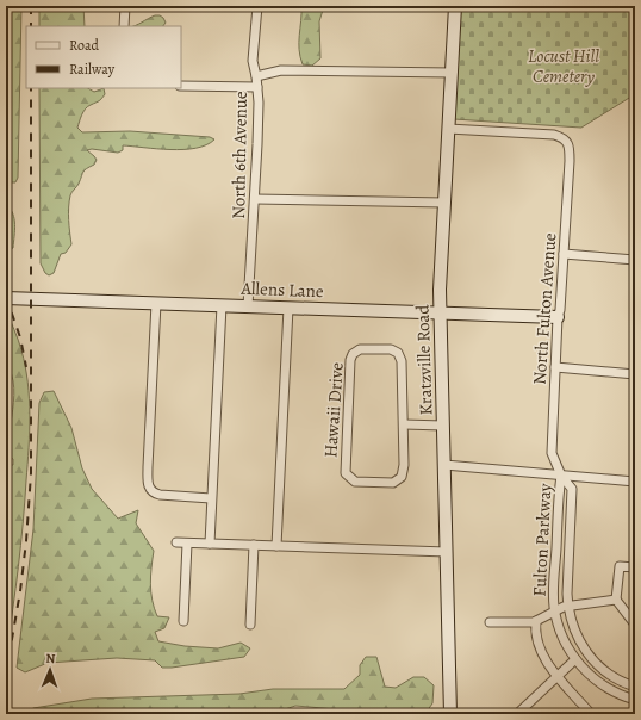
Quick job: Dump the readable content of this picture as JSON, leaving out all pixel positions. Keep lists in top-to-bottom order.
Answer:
{
  "streets": {
    "main road": ["Allens Lane", "Kratzville Road"],
    "street": [
      "North 6th Avenue",
      "North Fulton Avenue",
      "Hawaii Drive",
      "Fulton Parkway"
    ]
  },
  "crossings": [
    ["North 6th Avenue", "Allens Lane"],
    ["Allens Lane", "North Fulton Avenue"],
    ["Allens Lane", "Kratzville Road"],
    ["North Fulton Avenue", "Kratzville Road"],
    ["North Fulton Avenue", "Fulton Parkway"]
  ],
  "parks": ["Locust Hill Cemetery"],
  "legend": ["Road", "Railway"],
  "north": "top"
}
